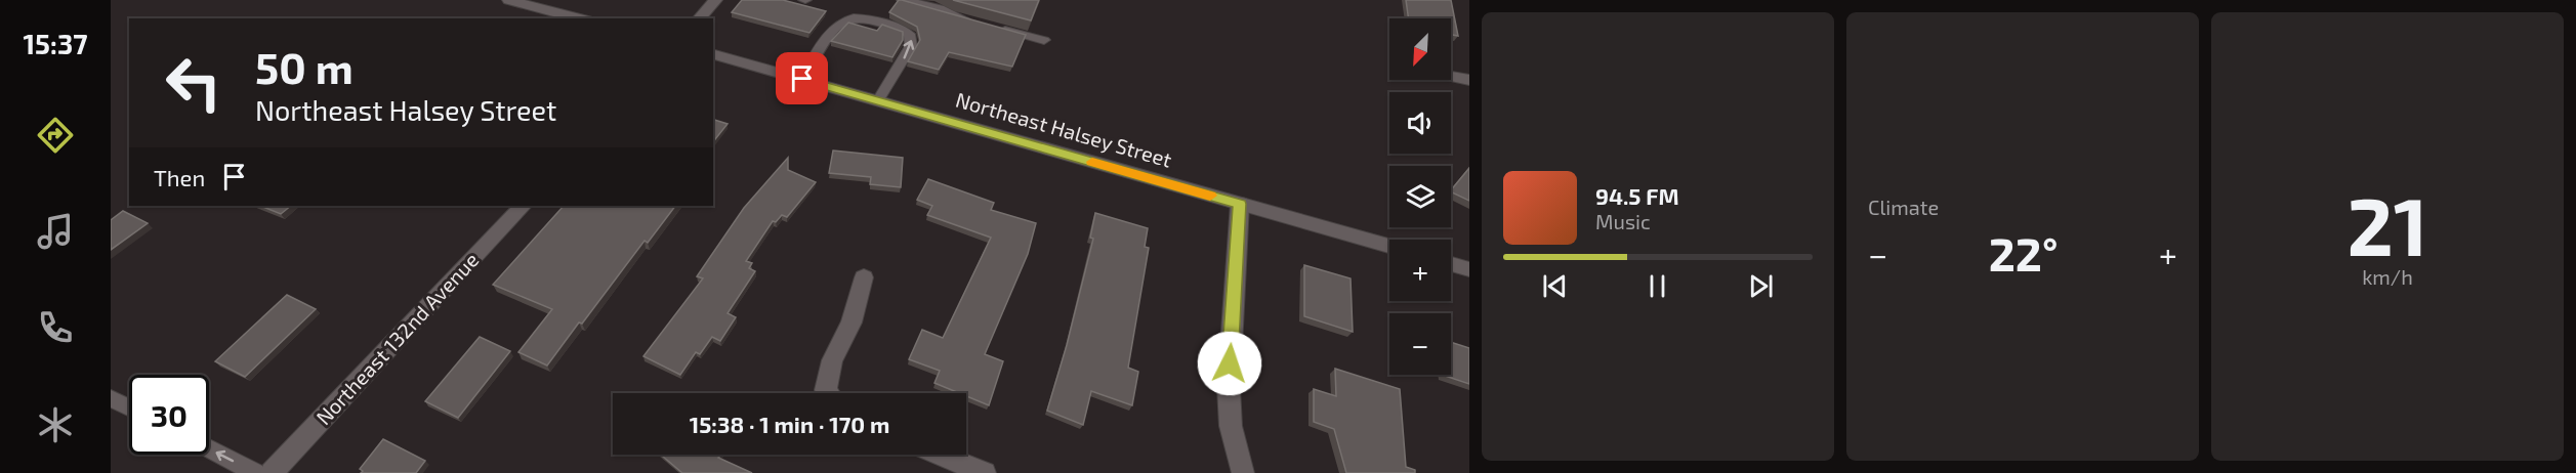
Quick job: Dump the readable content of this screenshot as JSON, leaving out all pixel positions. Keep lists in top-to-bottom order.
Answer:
{
  "streets": {
    "street": ["Northeast Halsey Street", "Northeast 132nd Avenue"]
  },
  "north": "bottom left",
  "page": {
    "tabs": "15:37",
    "tile": [
      "Climate",
      ["21", "km/h"]
    ],
    "map_buttons": ["+", "−"],
    "turn": ["50 m", "Northeast Halsey Street"],
    "then": "Then",
    "song": ["94.5 FM", "Music"],
    "heat": ["−", "22°", "+"],
    "limit": "30",
    "trip": "15:38 · 1 min · 170 m"
  }
}
